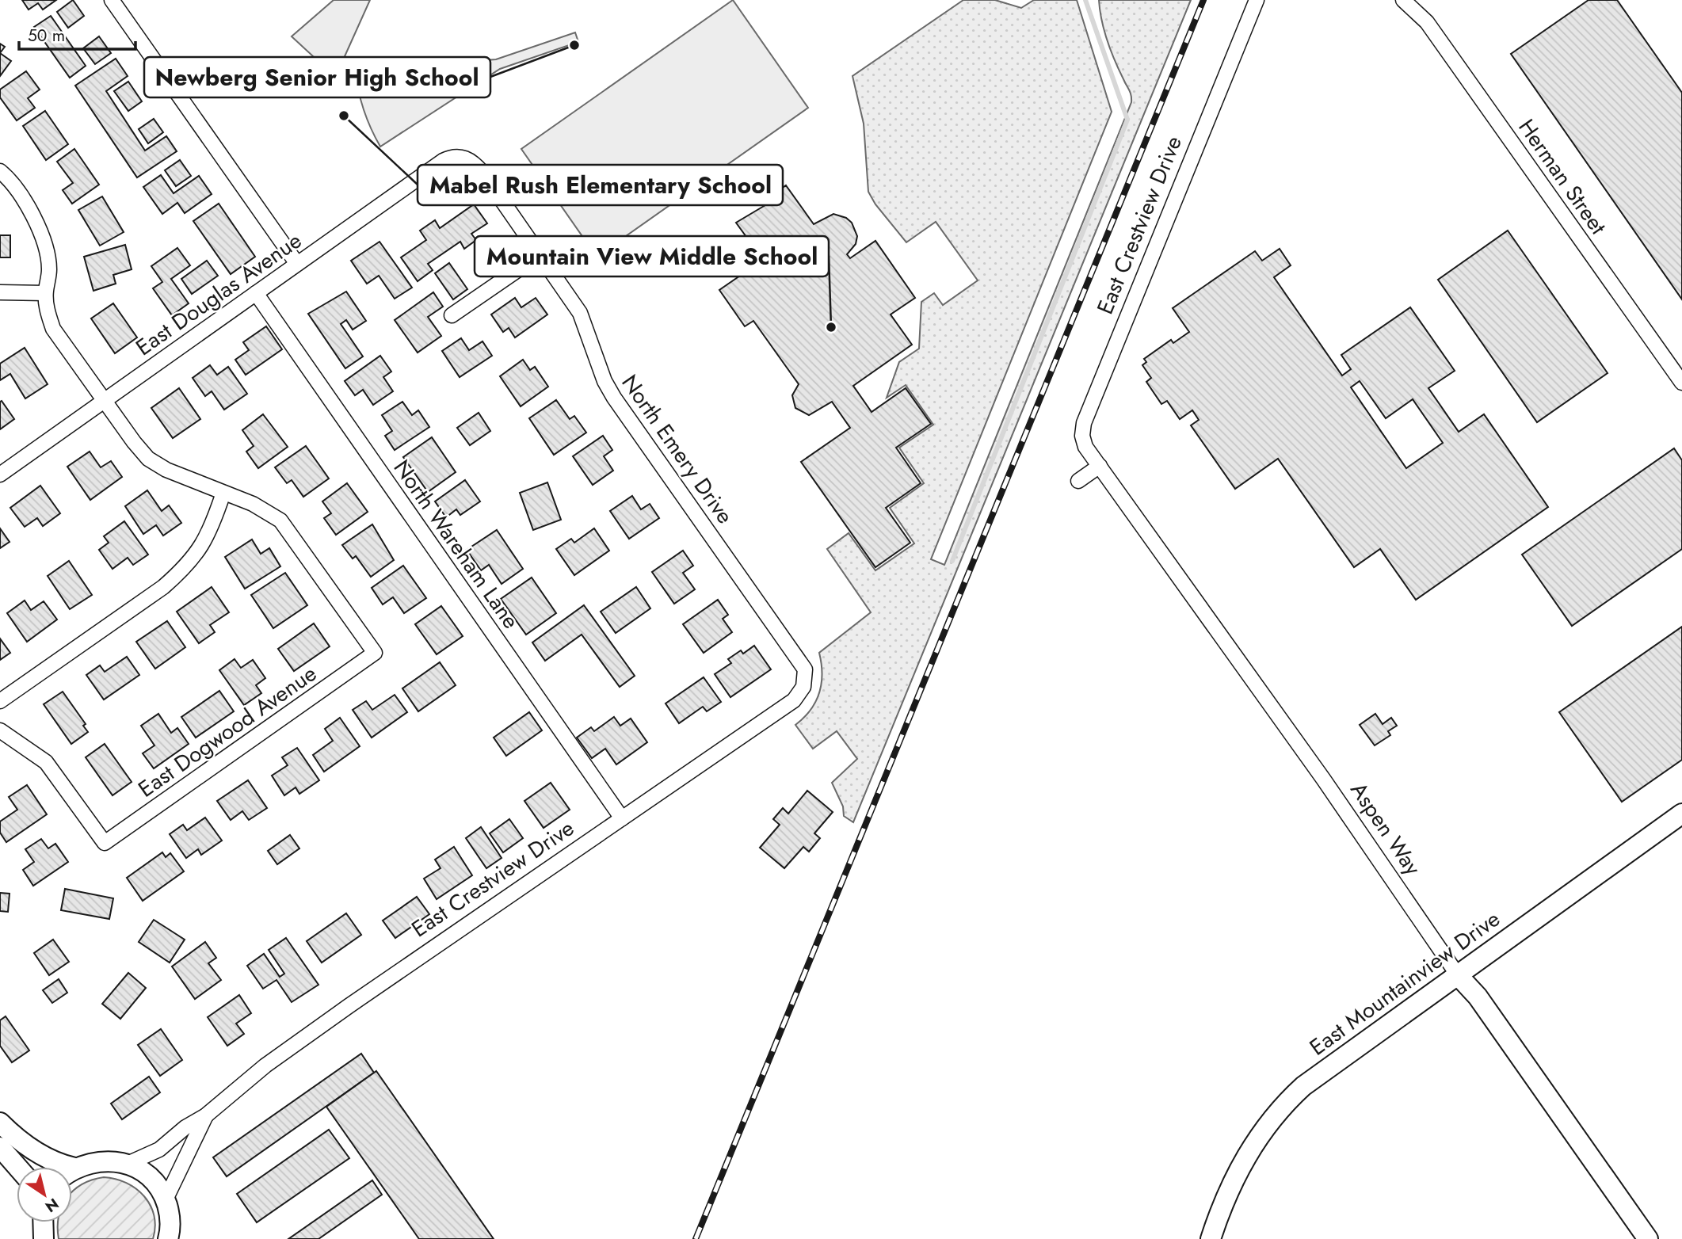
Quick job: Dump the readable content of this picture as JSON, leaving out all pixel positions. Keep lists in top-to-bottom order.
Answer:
{
  "streets": {
    "main road": ["Aspen Way", "East Mountainview Drive"],
    "street": [
      "Herman Street",
      "East Crestview Drive",
      "East Douglas Avenue",
      "North Emery Drive",
      "North Wareham Lane",
      "East Dogwood Avenue"
    ]
  },
  "crossings": [
    ["East Crestview Drive", "North Emery Drive"],
    ["East Crestview Drive", "North Wareham Lane"],
    ["East Crestview Drive", "Aspen Way"],
    ["East Douglas Avenue", "North Emery Drive"],
    ["East Douglas Avenue", "North Wareham Lane"],
    ["Aspen Way", "East Mountainview Drive"]
  ],
  "places": ["Newberg Senior High School", "Mabel Rush Elementary School", "Mountain View Middle School"],
  "scale_bar": "50 m",
  "north": "bottom right"
}
